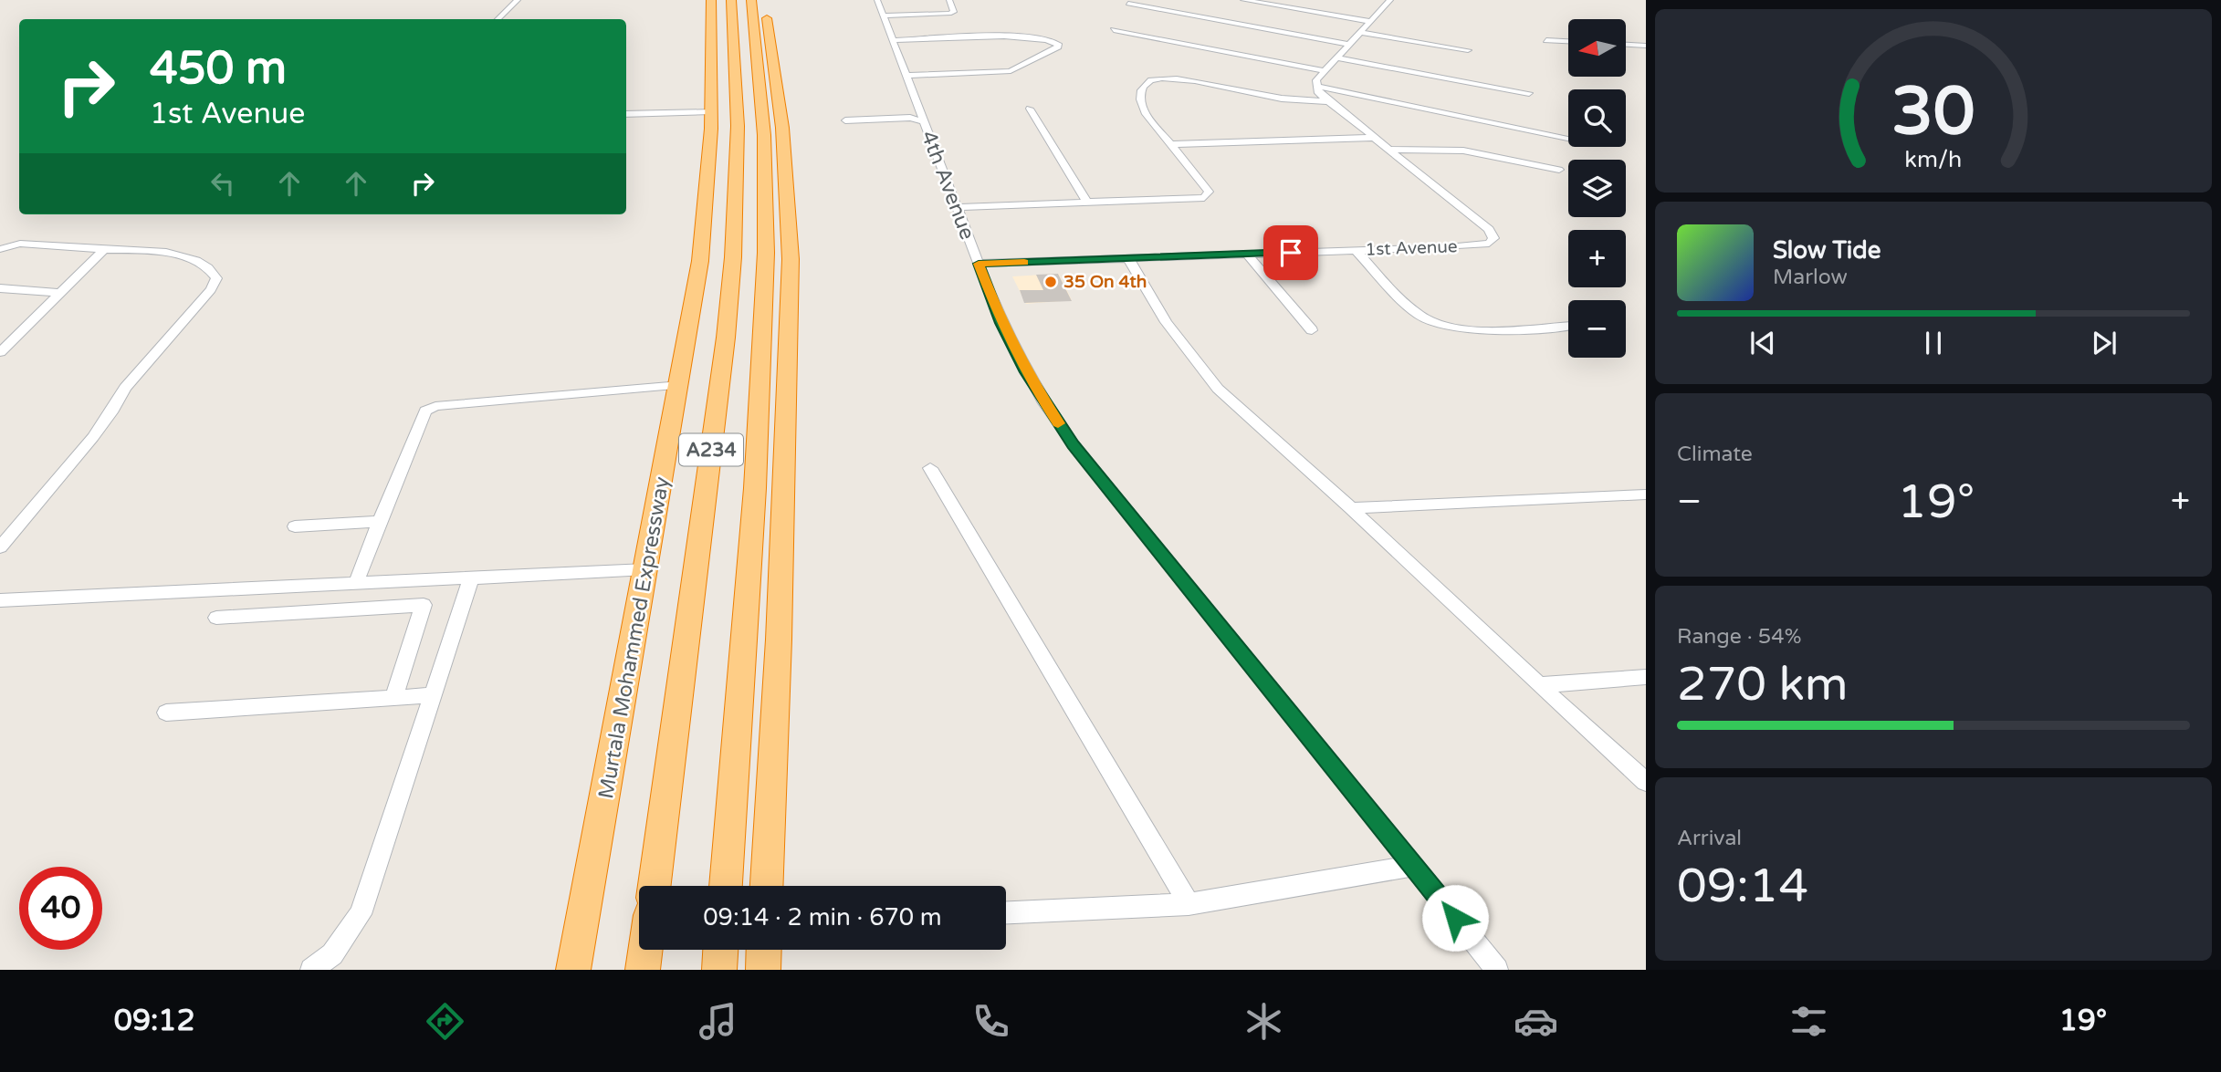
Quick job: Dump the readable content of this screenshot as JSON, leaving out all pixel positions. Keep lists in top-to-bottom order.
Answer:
{
  "streets": {
    "highway": ["A234", "Murtala Mohammed Expressway"],
    "street": ["4th Avenue", "1st Avenue"]
  },
  "crossings": [
    ["4th Avenue", "1st Avenue"]
  ],
  "places": ["35 On 4th"],
  "north": "left",
  "page": {
    "map_buttons": ["+", "−"],
    "turn": ["450 m", "1st Avenue"],
    "song": ["Slow Tide", "Marlow"],
    "tile": [
      "Climate",
      ["Range · 54%", "270 km"],
      ["Arrival", "09:14"]
    ],
    "heat": ["−", "19°", "+"],
    "limit": "40",
    "trip": "09:14 · 2 min · 670 m",
    "tabs": ["09:12", "19°"],
    "gauge": ["30", "km/h"]
  }
}
